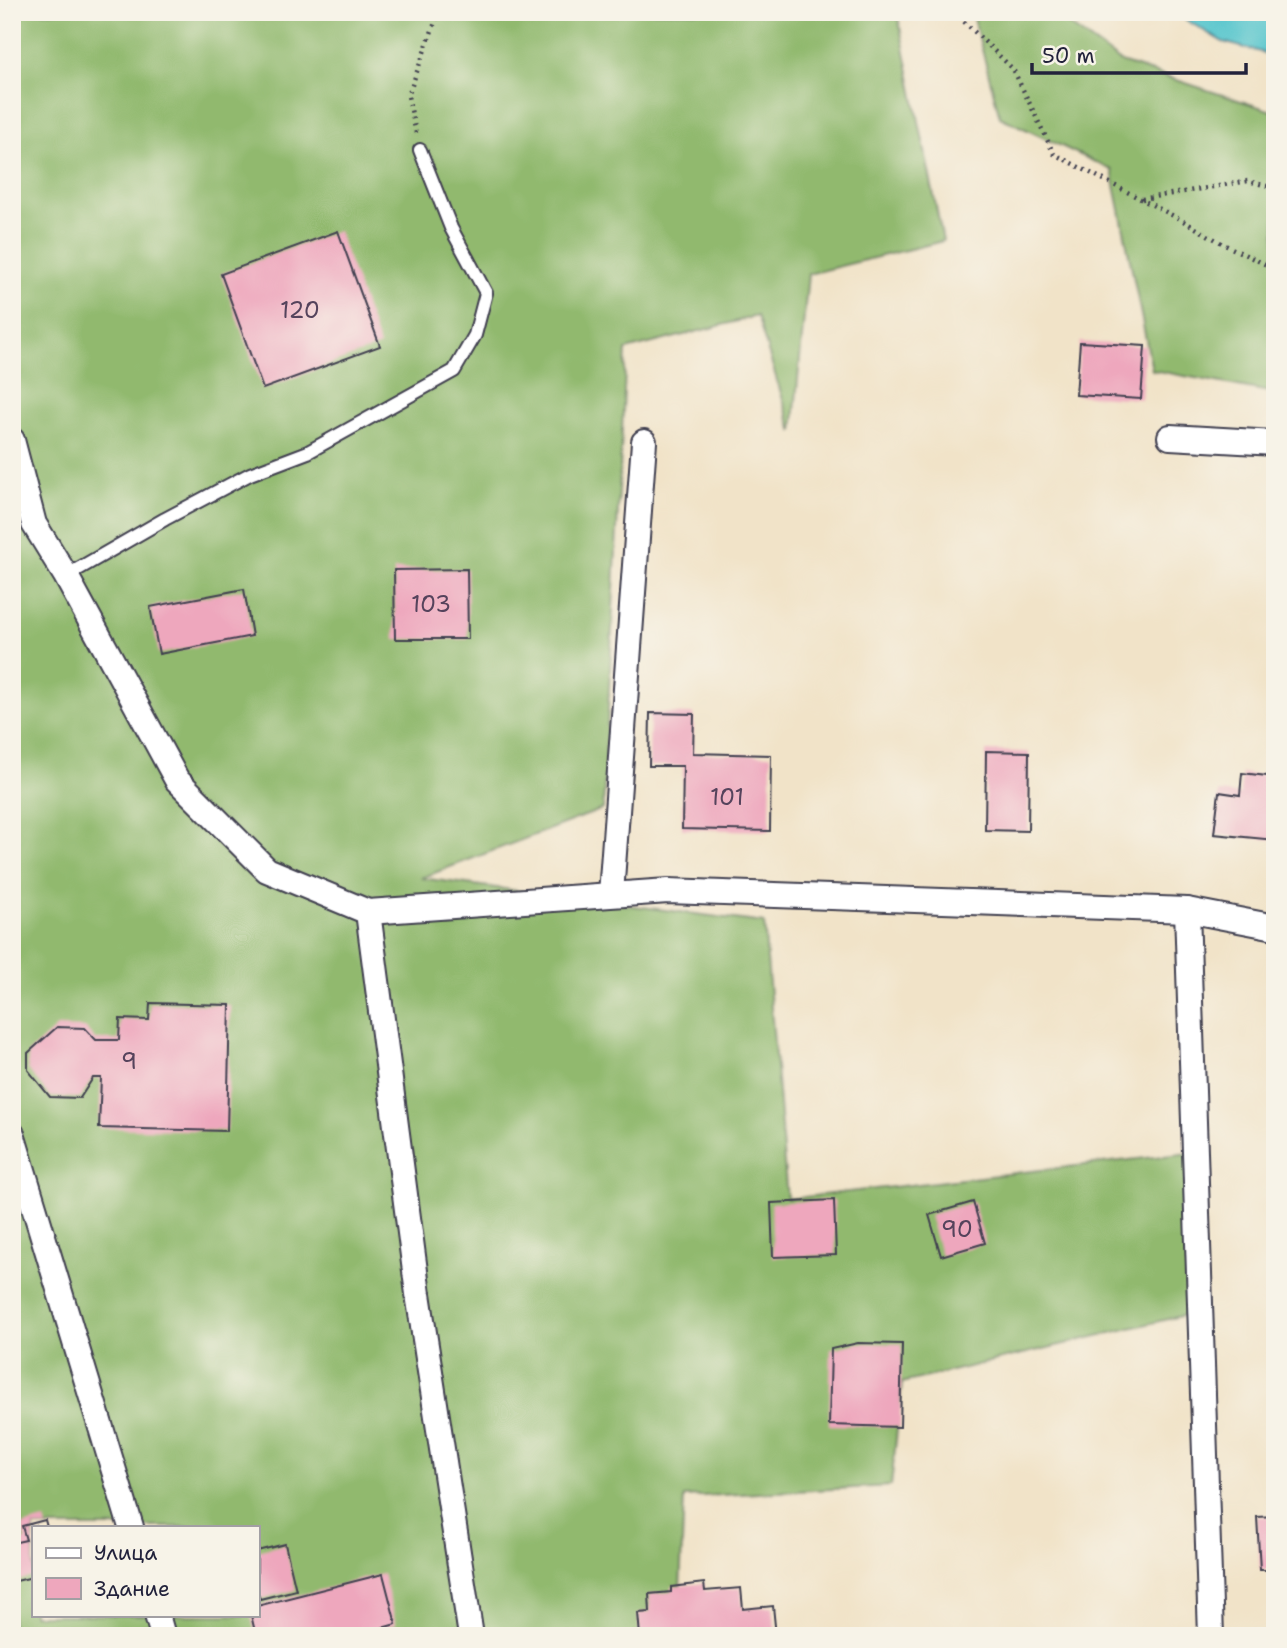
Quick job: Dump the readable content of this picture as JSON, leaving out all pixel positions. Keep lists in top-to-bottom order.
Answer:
{
  "house_numbers": [
    "120",
    "103",
    "101",
    "9",
    "90"
  ],
  "legend": ["Улица", "Здание"],
  "scale_bar": "50 m"
}
